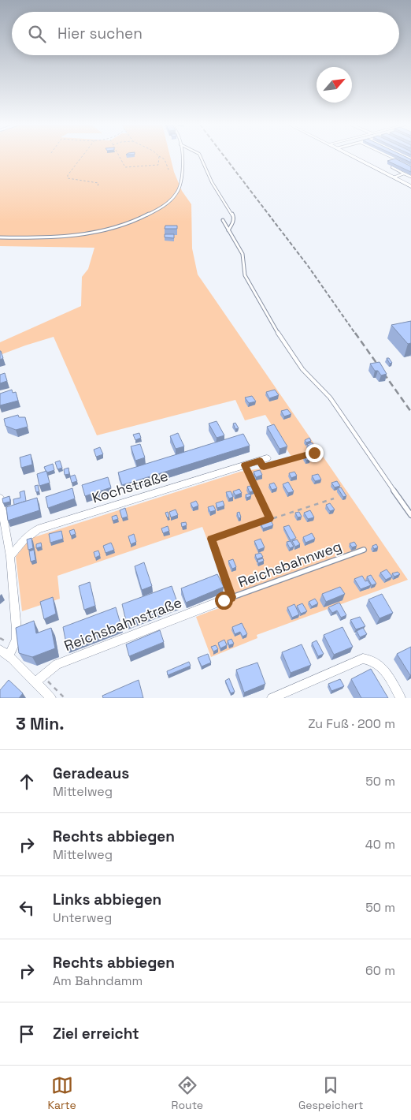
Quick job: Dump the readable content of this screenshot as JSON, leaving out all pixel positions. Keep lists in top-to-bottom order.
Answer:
{
  "streets": {
    "street": ["Kochstraße", "Reichsbahnstraße"],
    "lane": ["Reichsbahnweg"]
  },
  "crossings": [
    ["Reichsbahnweg", "Reichsbahnstraße"]
  ],
  "north": "top right",
  "page": {
    "search": "Hier suchen",
    "heading": ["3 Min.", "Zu Fuß · 200 m"],
    "list": [
      ["Geradeaus", "Mittelweg", "50 m"],
      ["Rechts abbiegen", "Mittelweg", "40 m"],
      ["Links abbiegen", "Unterweg", "50 m"],
      ["Rechts abbiegen", "Am Bahndamm", "60 m"],
      "Ziel erreicht"
    ],
    "nav": ["Karte", "Route", "Gespeichert"]
  }
}
